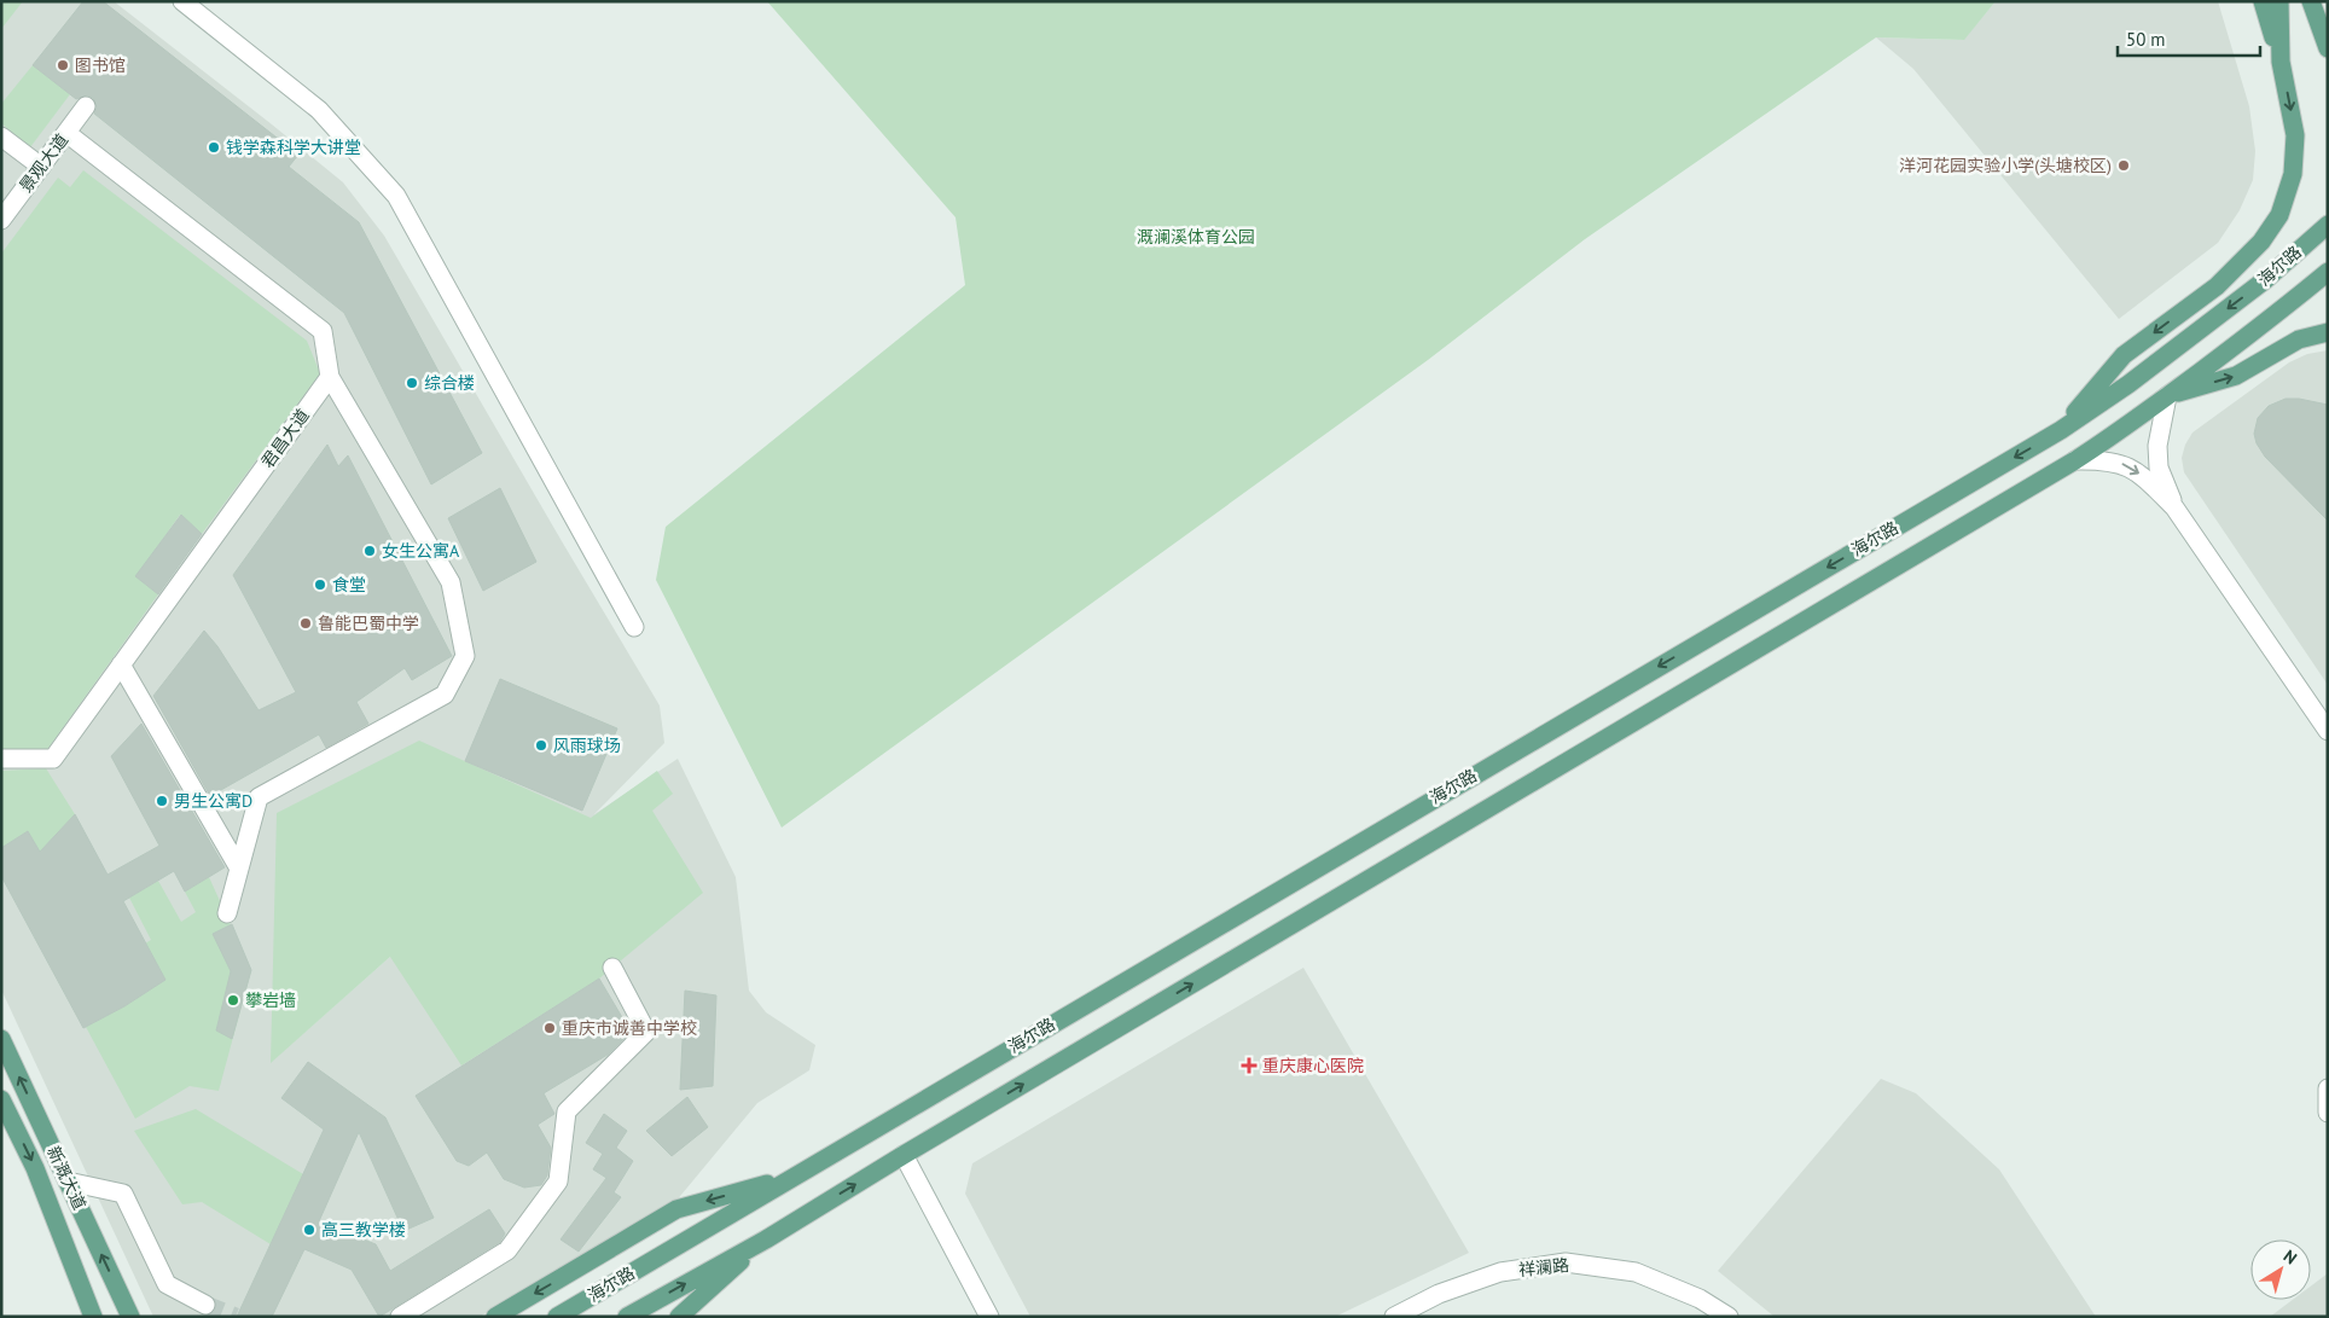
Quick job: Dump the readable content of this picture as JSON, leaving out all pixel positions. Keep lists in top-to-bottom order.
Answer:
{
  "streets": {
    "main road": ["海尔路", "新溉大道"],
    "street": ["景观大道", "君昌大道", "祥澜路"]
  },
  "parks": ["溉澜溪体育公园"],
  "places": {
    "other": [
      "图书馆",
      "钱学森科学大讲堂",
      "洋河花园实验小学(头塘校区)",
      "综合楼",
      "女生公寓A",
      "食堂",
      "鲁能巴蜀中学",
      "风雨球场",
      "男生公寓D",
      "攀岩墙",
      "重庆市诚善中学校",
      "高三教学楼"
    ],
    "health": ["重庆康心医院"]
  },
  "scale_bar": "50 m",
  "north": "top right"
}
